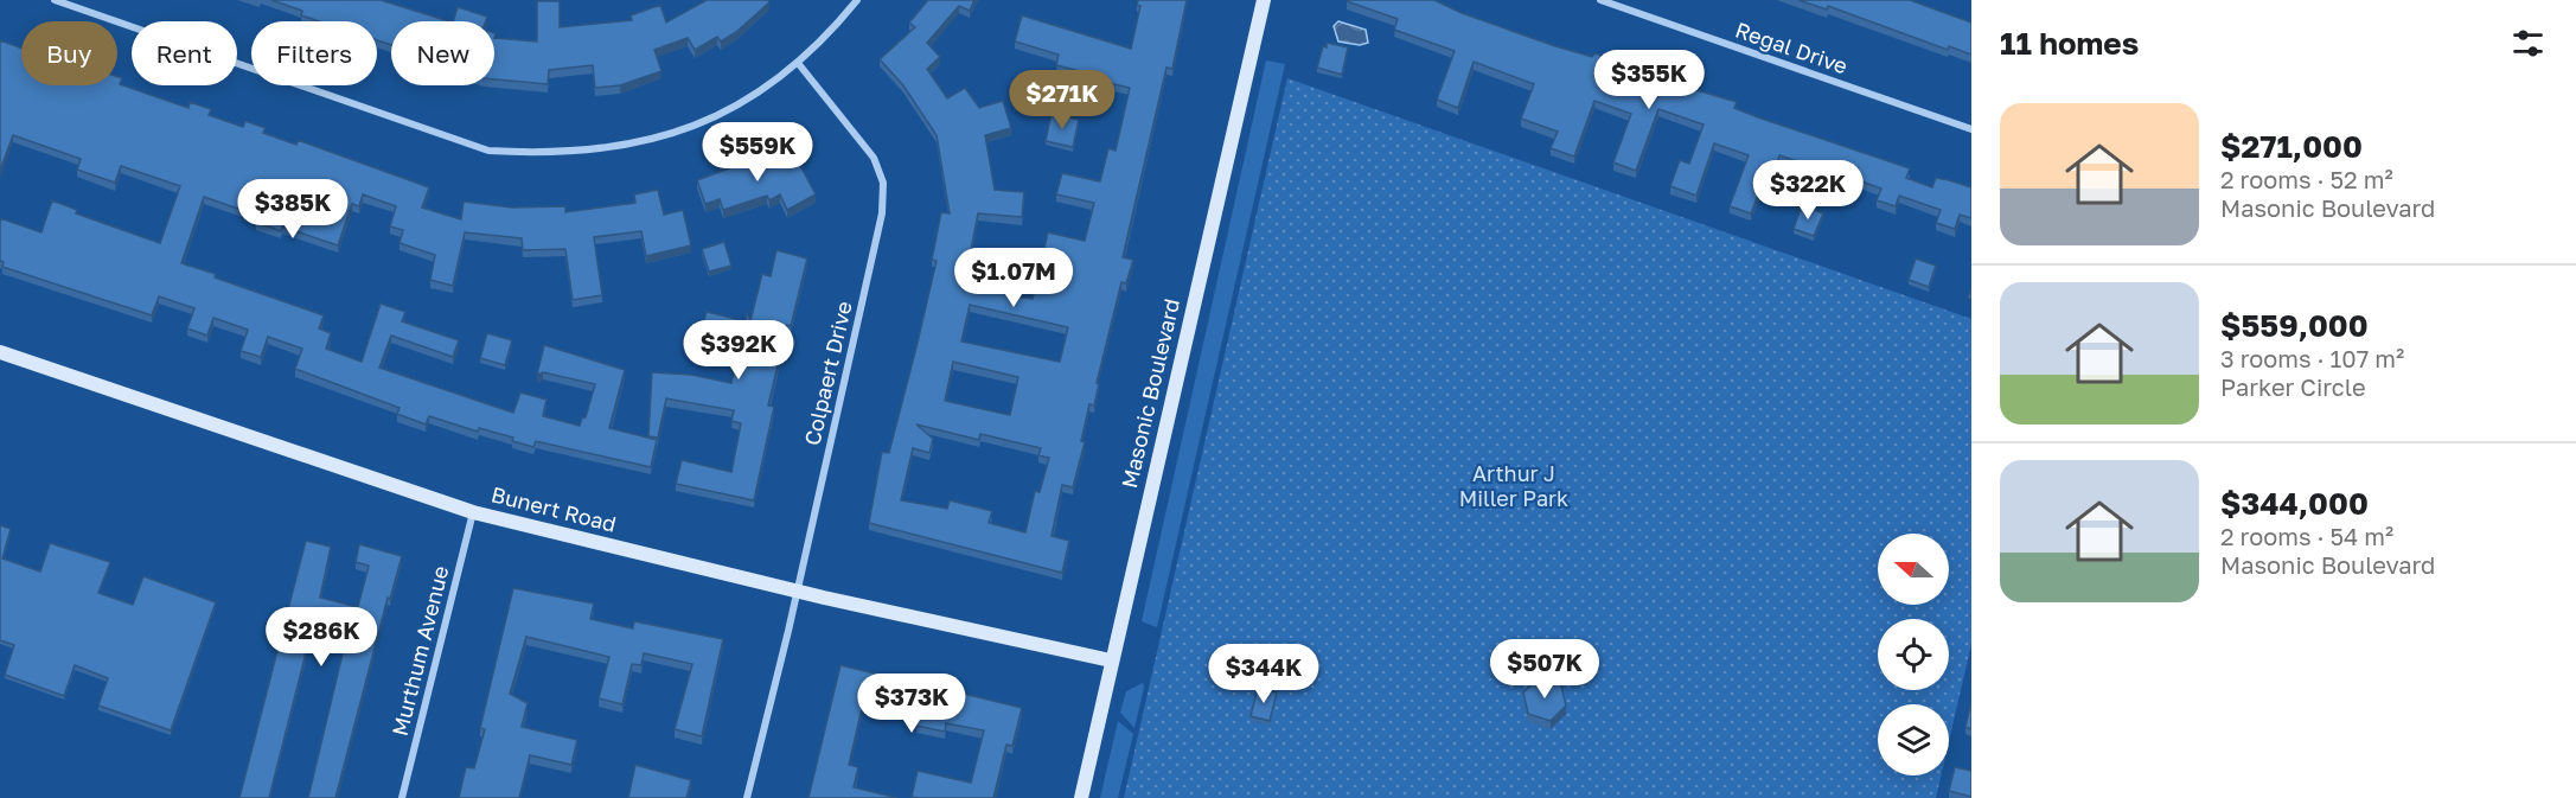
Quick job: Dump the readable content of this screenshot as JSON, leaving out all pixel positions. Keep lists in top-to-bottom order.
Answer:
{
  "streets": {
    "street": [
      "Regal Drive",
      "Colpaert Drive",
      "Masonic Boulevard",
      "Bunert Road",
      "Murthum Avenue"
    ]
  },
  "crossings": [
    ["Colpaert Drive", "Bunert Road"],
    ["Masonic Boulevard", "Bunert Road"],
    ["Bunert Road", "Murthum Avenue"]
  ],
  "parks": ["Arthur J Miller Park"],
  "north": "left",
  "page": {
    "heading": "11 homes",
    "chip": [
      "Buy",
      "Rent",
      "Filters",
      "New"
    ],
    "price": [
      "$355K",
      "$271K",
      "$559K",
      "$322K",
      "$385K",
      "$1.07M",
      "$392K",
      "$286K",
      "$507K",
      "$344K",
      "$373K"
    ],
    "list": [
      {
        "name": "$271,000",
        "note": "2 rooms · 52 m² · Masonic Boulevard"
      },
      {
        "name": "$559,000",
        "note": "3 rooms · 107 m² · Parker Circle"
      },
      {
        "name": "$344,000",
        "note": "2 rooms · 54 m² · Masonic Boulevard"
      }
    ]
  }
}
